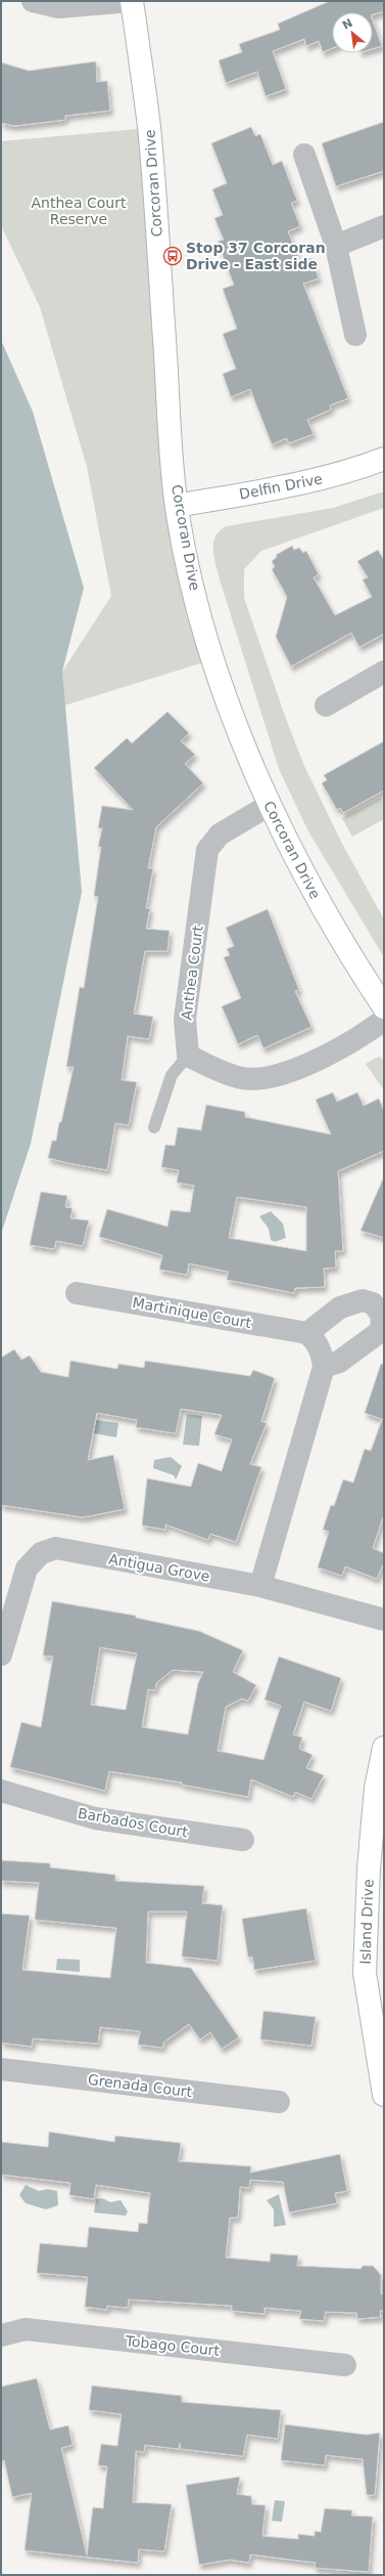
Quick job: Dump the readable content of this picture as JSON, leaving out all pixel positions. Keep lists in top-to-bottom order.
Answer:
{
  "streets": {
    "street": [
      "Corcoran Drive",
      "Delfin Drive",
      "Anthea Court",
      "Martinique Court",
      "Antigua Grove",
      "Barbados Court",
      "Island Drive",
      "Grenada Court",
      "Tobago Court"
    ]
  },
  "crossings": [
    ["Corcoran Drive", "Delfin Drive"],
    ["Corcoran Drive", "Anthea Court"]
  ],
  "parks": ["Anthea Court Reserve"],
  "places": {
    "bus stop": ["Stop 37 Corcoran Drive - East side"]
  },
  "north": "top left"
}
